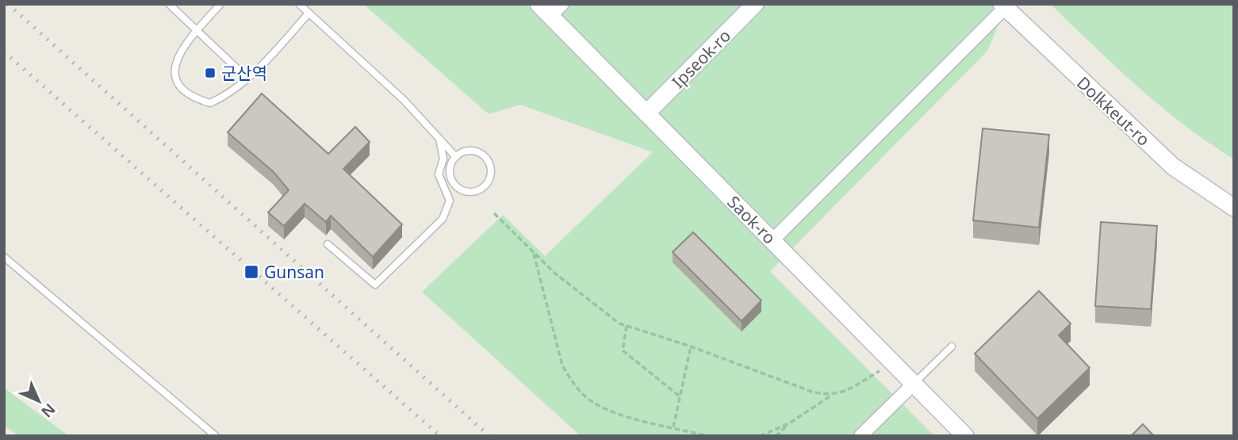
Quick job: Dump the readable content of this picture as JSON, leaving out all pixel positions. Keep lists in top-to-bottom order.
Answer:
{
  "streets": {
    "street": ["Ipseok-ro", "Dolkkeut-ro", "Saok-ro"]
  },
  "crossings": [
    ["Ipseok-ro", "Saok-ro"]
  ],
  "places": {
    "transit": ["군산역", "Gunsan"]
  },
  "north": "bottom right"
}
